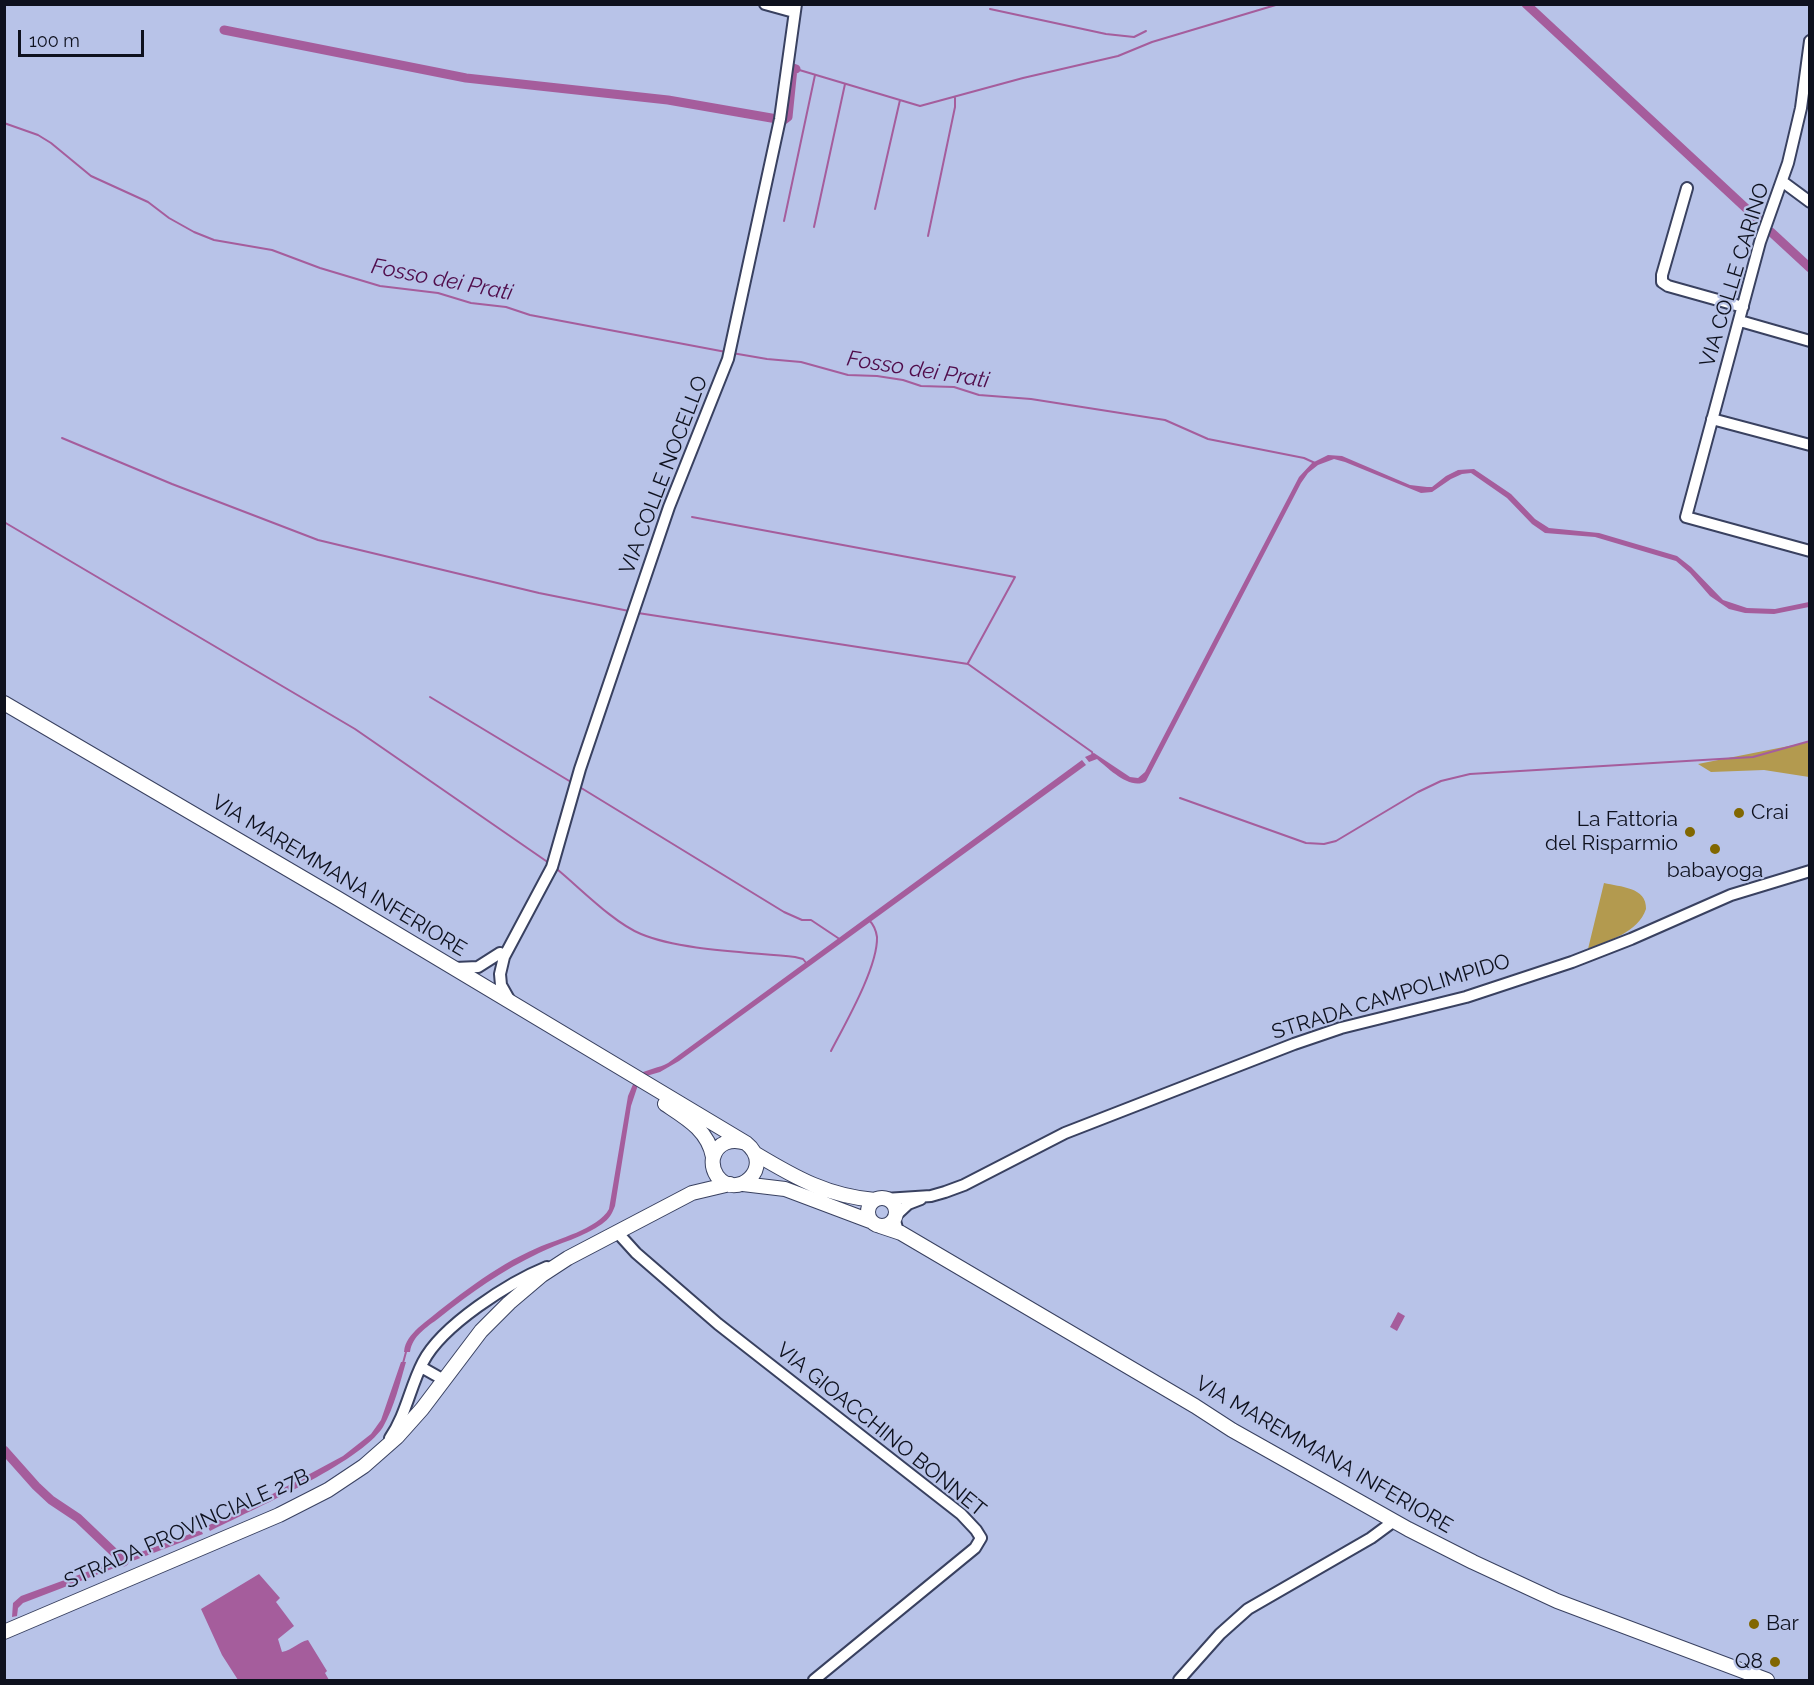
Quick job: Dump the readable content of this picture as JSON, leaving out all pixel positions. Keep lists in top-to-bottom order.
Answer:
{
  "streets": {
    "main road": ["VIA MAREMMANA INFERIORE", "STRADA PROVINCIALE 27B"],
    "street": [
      "VIA COLLE CARINO",
      "VIA COLLE NOCELLO",
      "STRADA CAMPOLIMPIDO",
      "VIA GIOACCHINO BONNET"
    ]
  },
  "crossings": [
    ["VIA MAREMMANA INFERIORE", "STRADA CAMPOLIMPIDO"],
    ["VIA GIOACCHINO BONNET", "STRADA PROVINCIALE 27B"]
  ],
  "water": ["Fosso dei Prati"],
  "places": [
    "Crai",
    "La Fattoria del Risparmio",
    "babayoga",
    "Bar",
    "Q8"
  ],
  "scale_bar": "100 m"
}
